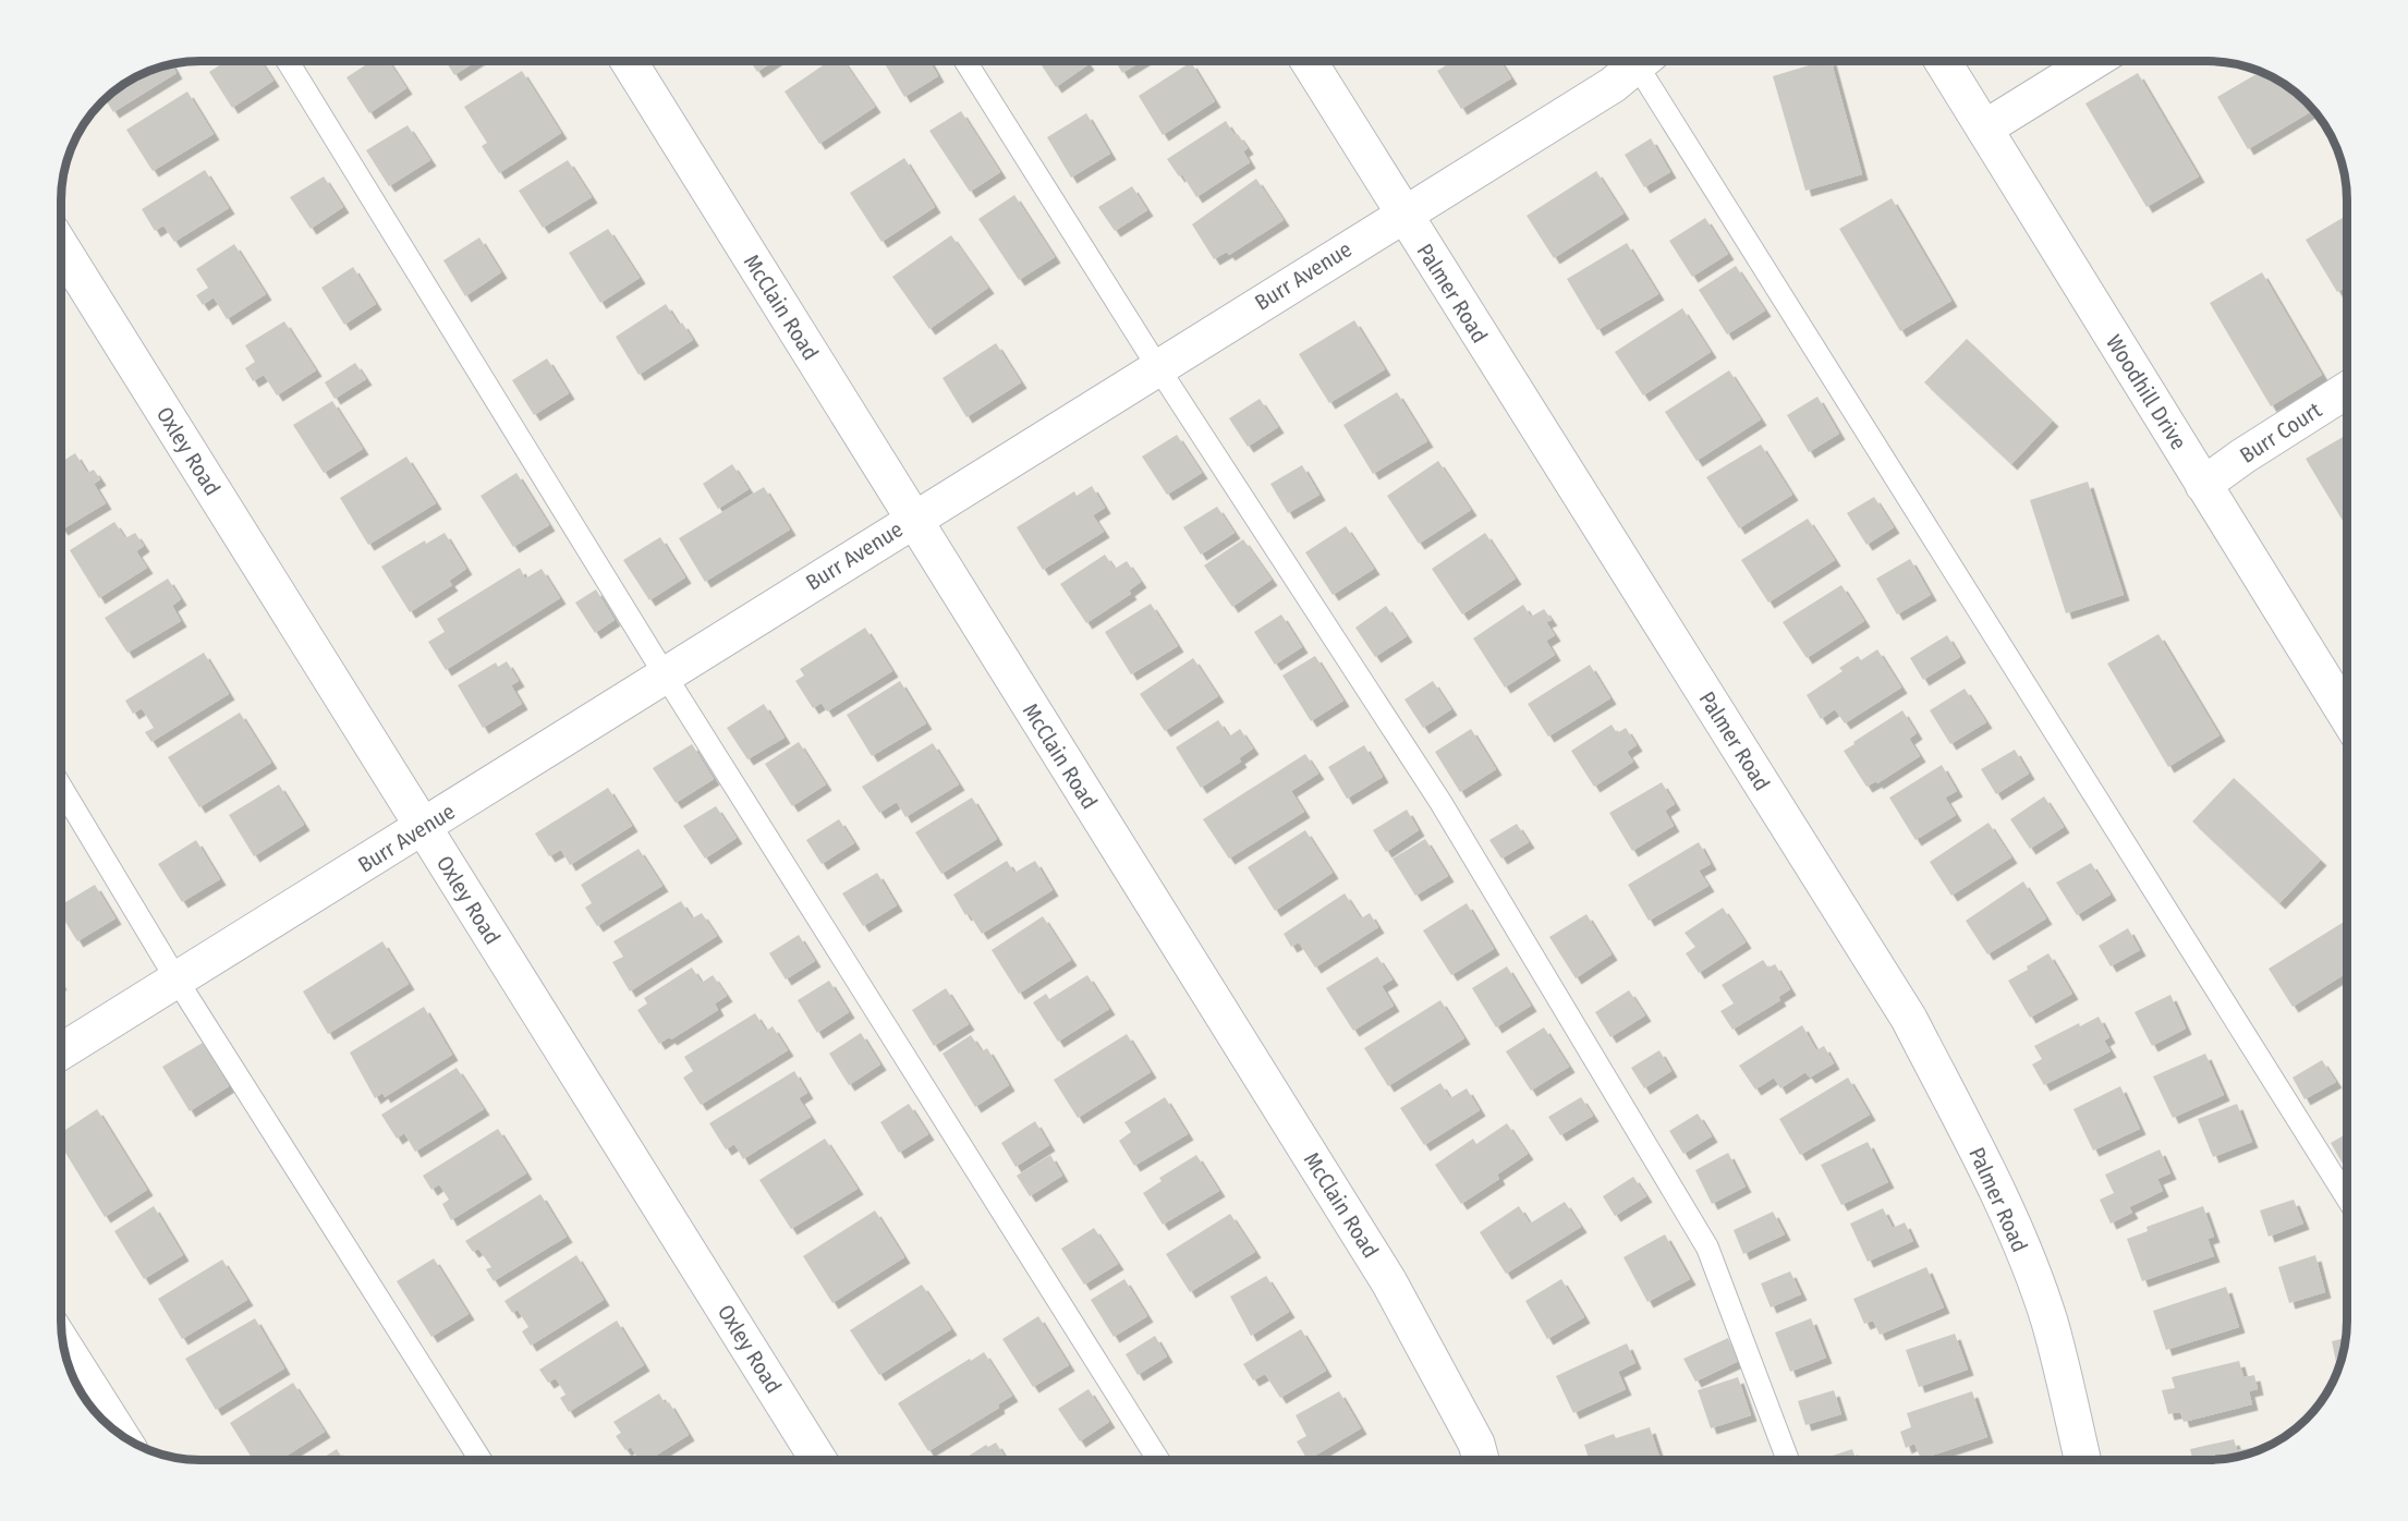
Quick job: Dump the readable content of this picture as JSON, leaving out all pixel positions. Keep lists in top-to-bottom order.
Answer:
{
  "streets": {
    "street": [
      "Burr Avenue",
      "Palmer Road",
      "McClain Road",
      "Woodhill Drive",
      "Burr Court",
      "Oxley Road"
    ]
  },
  "crossings": [
    ["Burr Avenue", "Palmer Road"],
    ["Burr Avenue", "McClain Road"],
    ["Burr Avenue", "Oxley Road"],
    ["Woodhill Drive", "Burr Court"]
  ]
}
